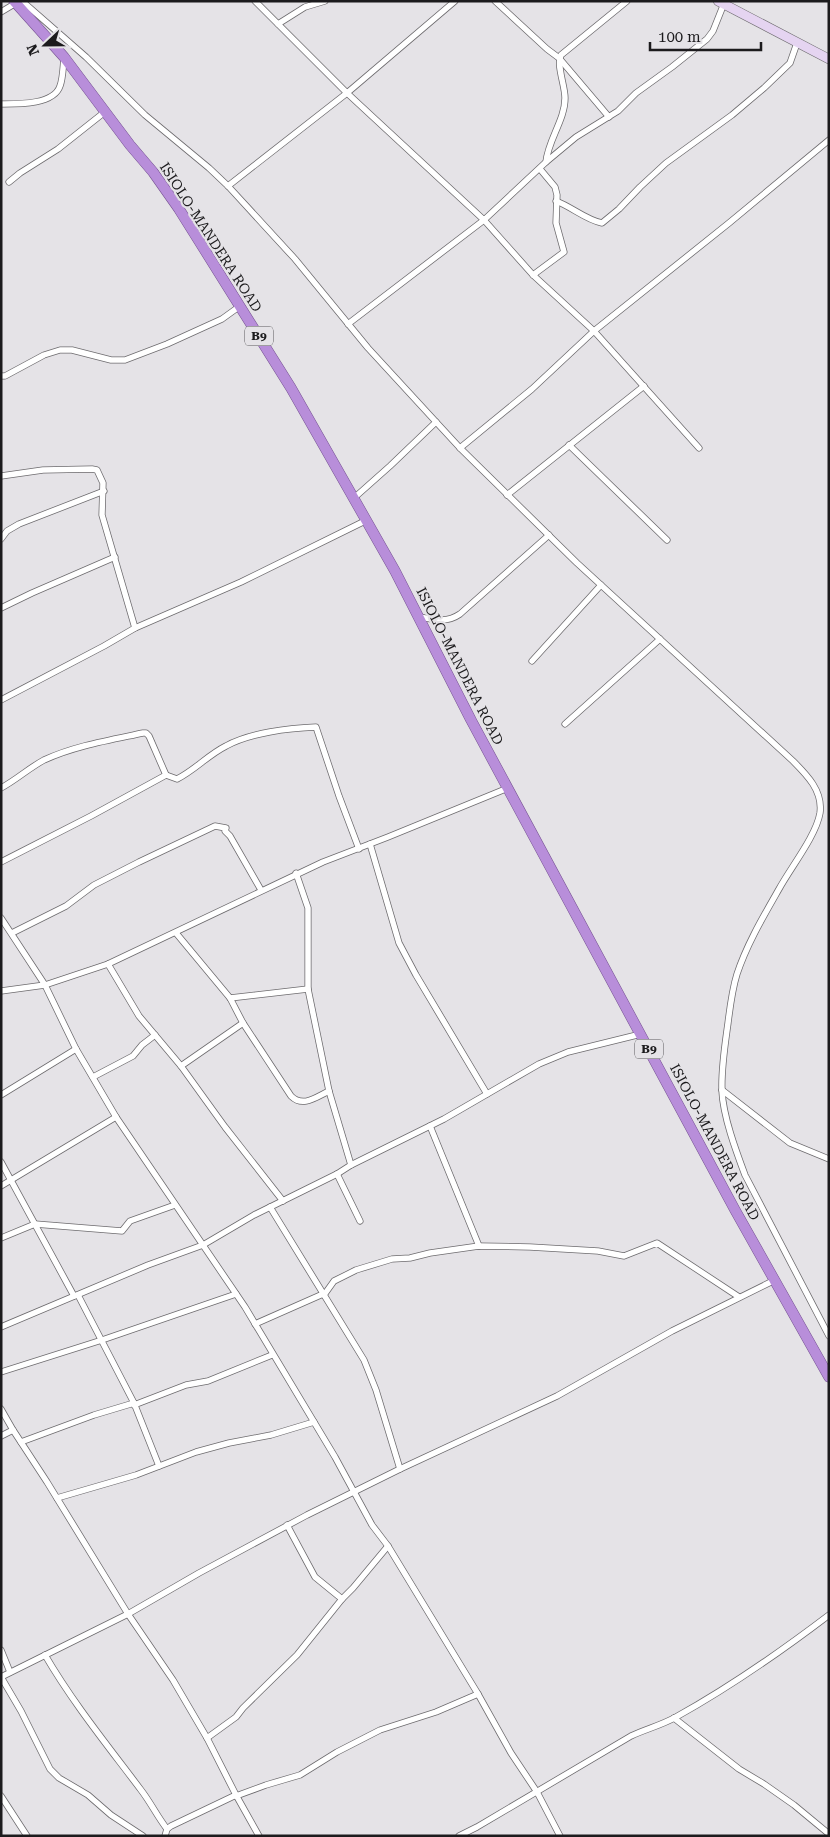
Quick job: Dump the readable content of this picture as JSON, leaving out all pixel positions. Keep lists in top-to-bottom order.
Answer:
{
  "streets": {
    "highway": ["ISIOLO-MANDERA ROAD", "B9"]
  },
  "scale_bar": "100 m",
  "north": "left"
}
